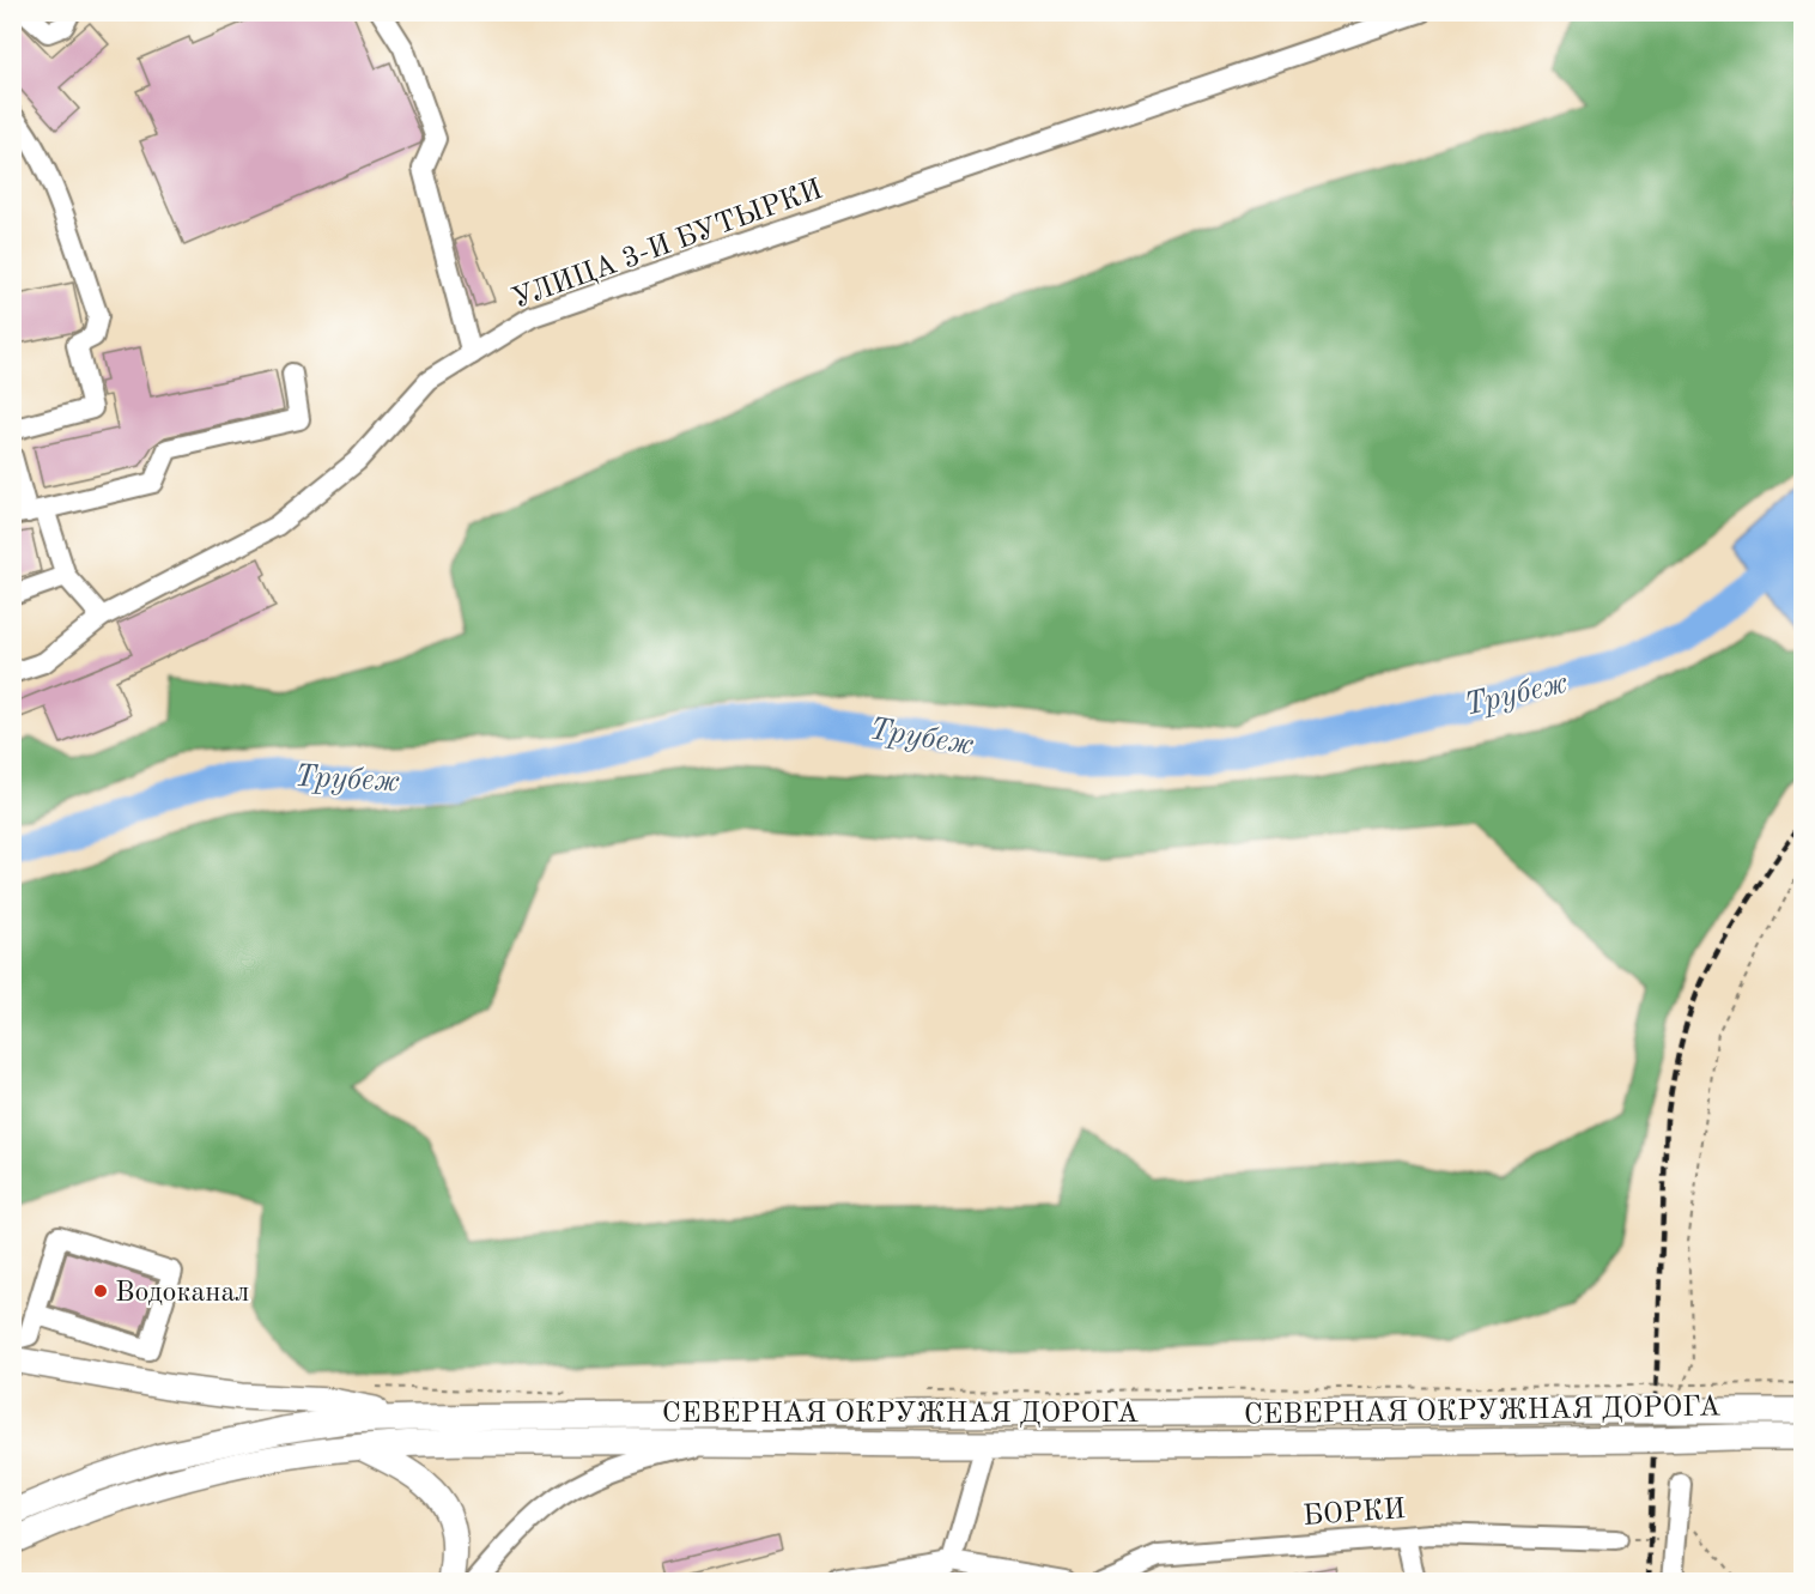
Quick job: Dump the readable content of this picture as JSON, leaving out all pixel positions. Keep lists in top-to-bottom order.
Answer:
{
  "streets": {
    "main road": ["СЕВЕРНАЯ ОКРУЖНАЯ ДОРОГА"],
    "street": ["УЛИЦА 3-И БУТЫРКИ", "БОРКИ"]
  },
  "water": ["Трубеж"],
  "places": ["Водоканал"]
}
